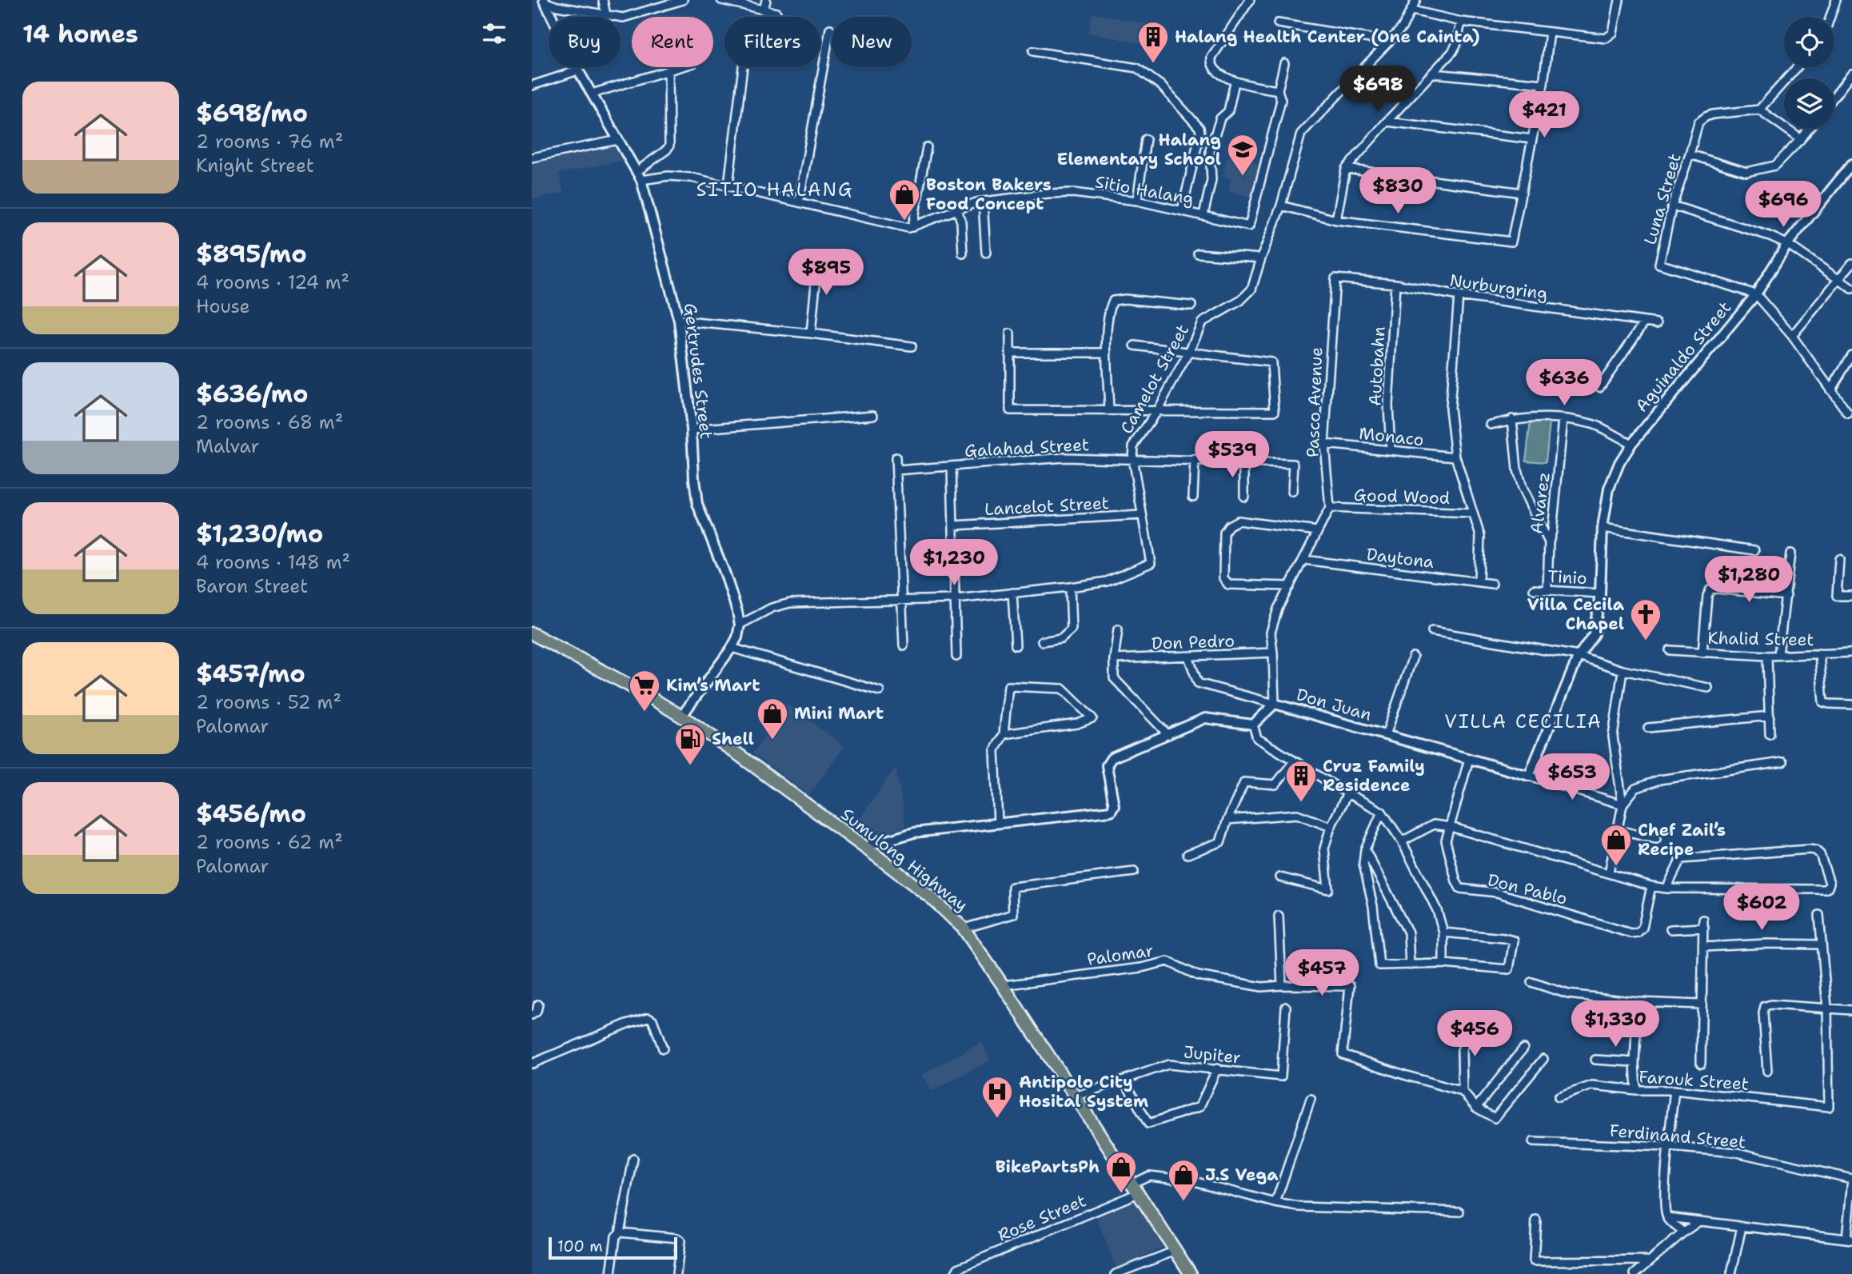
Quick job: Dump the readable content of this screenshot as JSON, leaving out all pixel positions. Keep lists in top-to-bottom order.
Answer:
{
  "streets": {
    "main road": ["Sumulong Highway"],
    "street": [
      "Sitio Halang",
      "Luna Street",
      "Nurburgring",
      "Aguinaldo Street",
      "Autobahn",
      "Gertrudes Street",
      "Camelot Street",
      "Pasco Avenue",
      "Monaco",
      "Galahad Street",
      "Good Wood",
      "Alvarez",
      "Lancelot Street",
      "Daytona",
      "Tinio",
      "Khalid Street",
      "Don Pedro",
      "Don Juan",
      "Don Pablo",
      "Palomar",
      "Jupiter",
      "Farouk Street",
      "Ferdinand Street",
      "Rose Street"
    ]
  },
  "crossings": [
    ["Sitio Halang", "Gertrudes Street"],
    ["Luna Street", "Aguinaldo Street"],
    ["Nurburgring", "Autobahn"],
    ["Nurburgring", "Pasco Avenue"],
    ["Aguinaldo Street", "Tinio"],
    ["Aguinaldo Street", "Don Juan"],
    ["Autobahn", "Monaco"],
    ["Gertrudes Street", "Camelot Street"],
    ["Camelot Street", "Galahad Street"],
    ["Camelot Street", "Lancelot Street"],
    ["Pasco Avenue", "Monaco"],
    ["Pasco Avenue", "Good Wood"],
    ["Alvarez", "Tinio"],
    ["Don Juan", "Don Pablo"],
    ["Sumulong Highway", "Palomar"],
    ["Sumulong Highway", "Jupiter"],
    ["Sumulong Highway", "Rose Street"]
  ],
  "districts": ["SITIO HALANG", "VILLA CECILIA"],
  "places": {
    "building": ["Halang Health Center (One Cainta)", "Cruz Family Residence"],
    "school or university": ["Halang Elementary School"],
    "shop": [
      "Boston Bakers Food Concept",
      "Mini Mart",
      "Chef Zail’s Recipe",
      "BikePartsPh",
      "J.S Vega"
    ],
    "church": ["Villa Cecila Chapel"],
    "supermarket": ["Kim’s Mart"],
    "fuel station": ["Shell"],
    "hospital": ["Antipolo City Hosital System"]
  },
  "scale_bar": "100 m",
  "page": {
    "heading": "14 homes",
    "chip": [
      "Buy",
      "Rent",
      "Filters",
      "New"
    ],
    "price": [
      "$698",
      "$421",
      "$830",
      "$696",
      "$895",
      "$636",
      "$539",
      "$1,230",
      "$1,280",
      "$653",
      "$602",
      "$457",
      "$1,330",
      "$456"
    ],
    "list": [
      {
        "name": "$698/mo",
        "note": "2 rooms · 76 m² · Knight Street"
      },
      {
        "name": "$895/mo",
        "note": "4 rooms · 124 m² · House"
      },
      {
        "name": "$636/mo",
        "note": "2 rooms · 68 m² · Malvar"
      },
      {
        "name": "$1,230/mo",
        "note": "4 rooms · 148 m² · Baron Street"
      },
      {
        "name": "$457/mo",
        "note": "2 rooms · 52 m² · Palomar"
      },
      {
        "name": "$456/mo",
        "note": "2 rooms · 62 m² · Palomar"
      }
    ],
    "scale": "100 m"
  }
}
